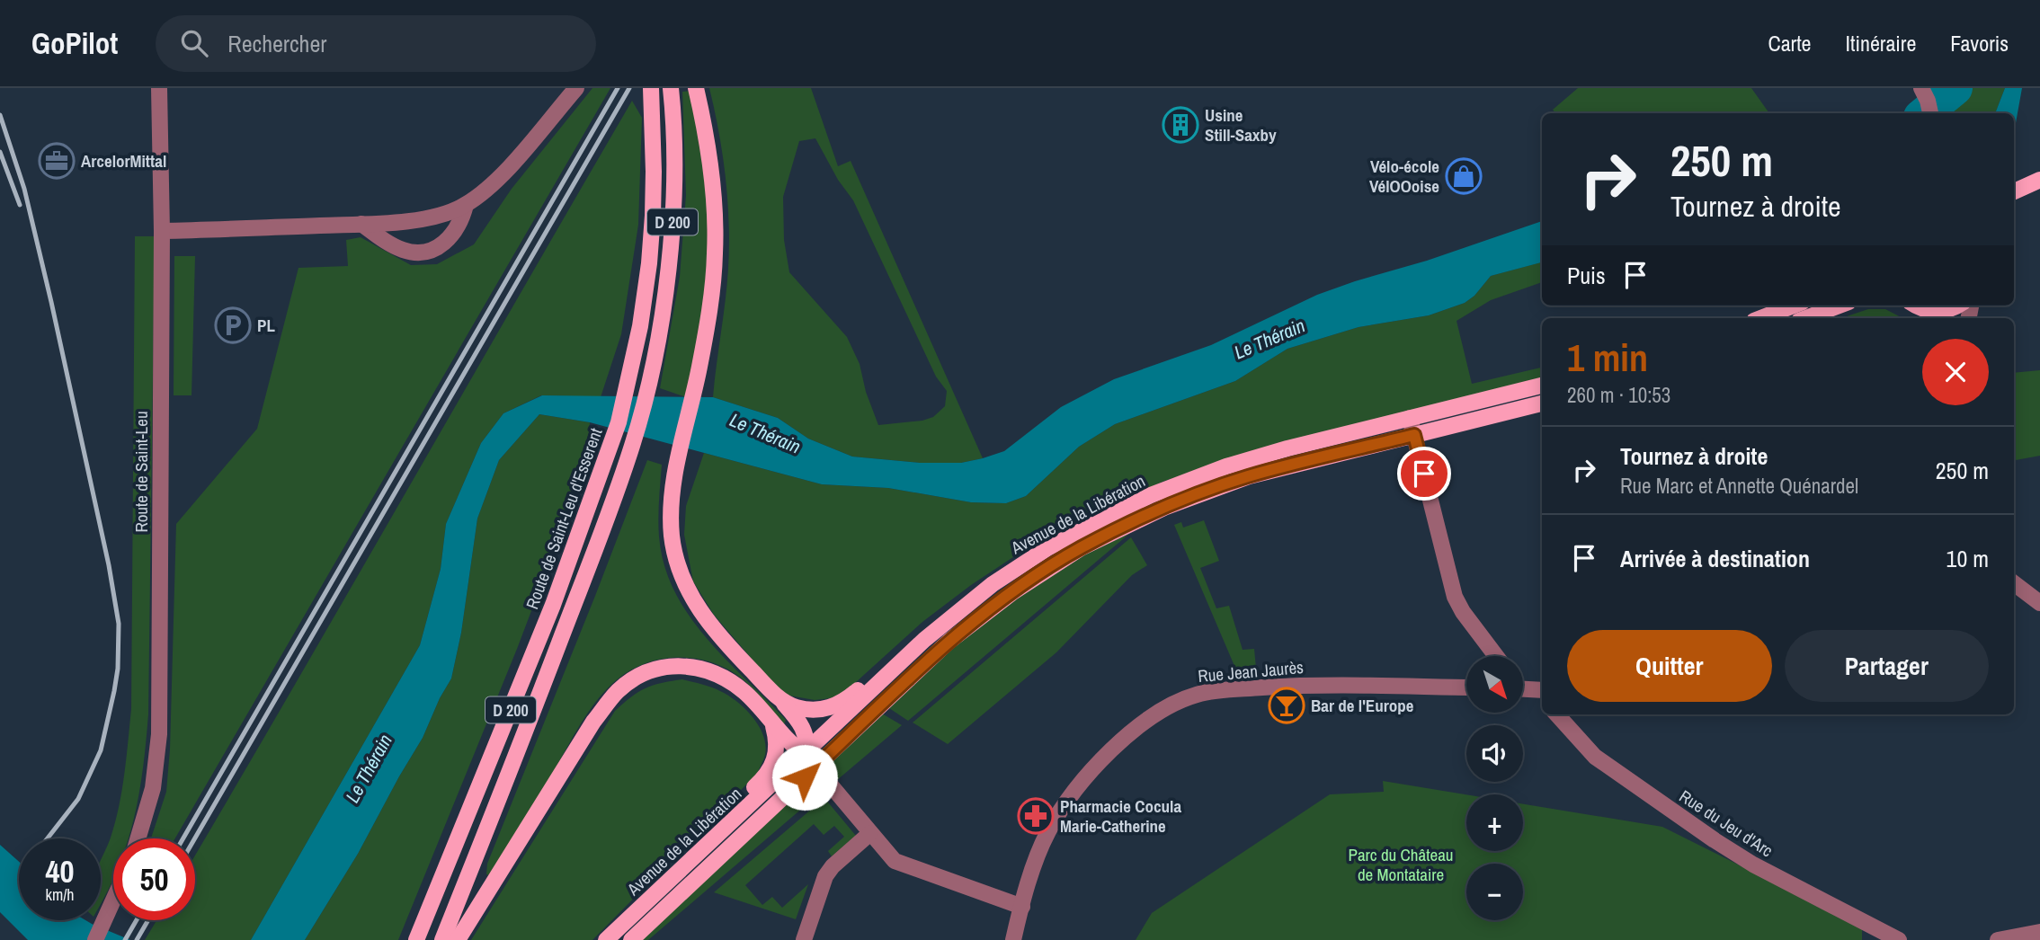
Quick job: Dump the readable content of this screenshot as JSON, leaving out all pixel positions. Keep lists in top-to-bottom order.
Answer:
{
  "streets": {
    "main road": ["D 200", "Avenue de la Libération", "Route de Saint-Leu d'Esserent"],
    "street": ["Route de Saint-Leu", "Rue Jean Jaurès", "Rue du Jeu d'Arc"]
  },
  "water": ["Le Thérain"],
  "parks": ["Parc du Château de Montataire"],
  "places": {
    "building": ["Usine Still-Saxby"],
    "office": ["ArcelorMittal"],
    "shop": ["Vélo-école VélOOoise"],
    "parking": ["PL"],
    "bar": ["Bar de l'Europe"],
    "pharmacy": ["Pharmacie Cocula Marie-Catherine"]
  },
  "north": "bottom right",
  "page": {
    "header": "GoPilot",
    "search": "Rechercher",
    "nav": ["Carte", "Itinéraire", "Favoris"],
    "turn": ["250 m", "Tournez à droite"],
    "then": "Puis",
    "heading": ["1 min", "260 m · 10:53"],
    "list": [
      {
        "name": "Tournez à droite",
        "note": "Rue Marc et Annette Quénardel",
        "value": "250 m"
      },
      {
        "name": "Arrivée à destination",
        "value": "10 m"
      }
    ],
    "buttons": ["Quitter", "Partager"],
    "map_buttons": ["+", "−"],
    "speed": "40 km/h",
    "limit": "50"
  }
}
